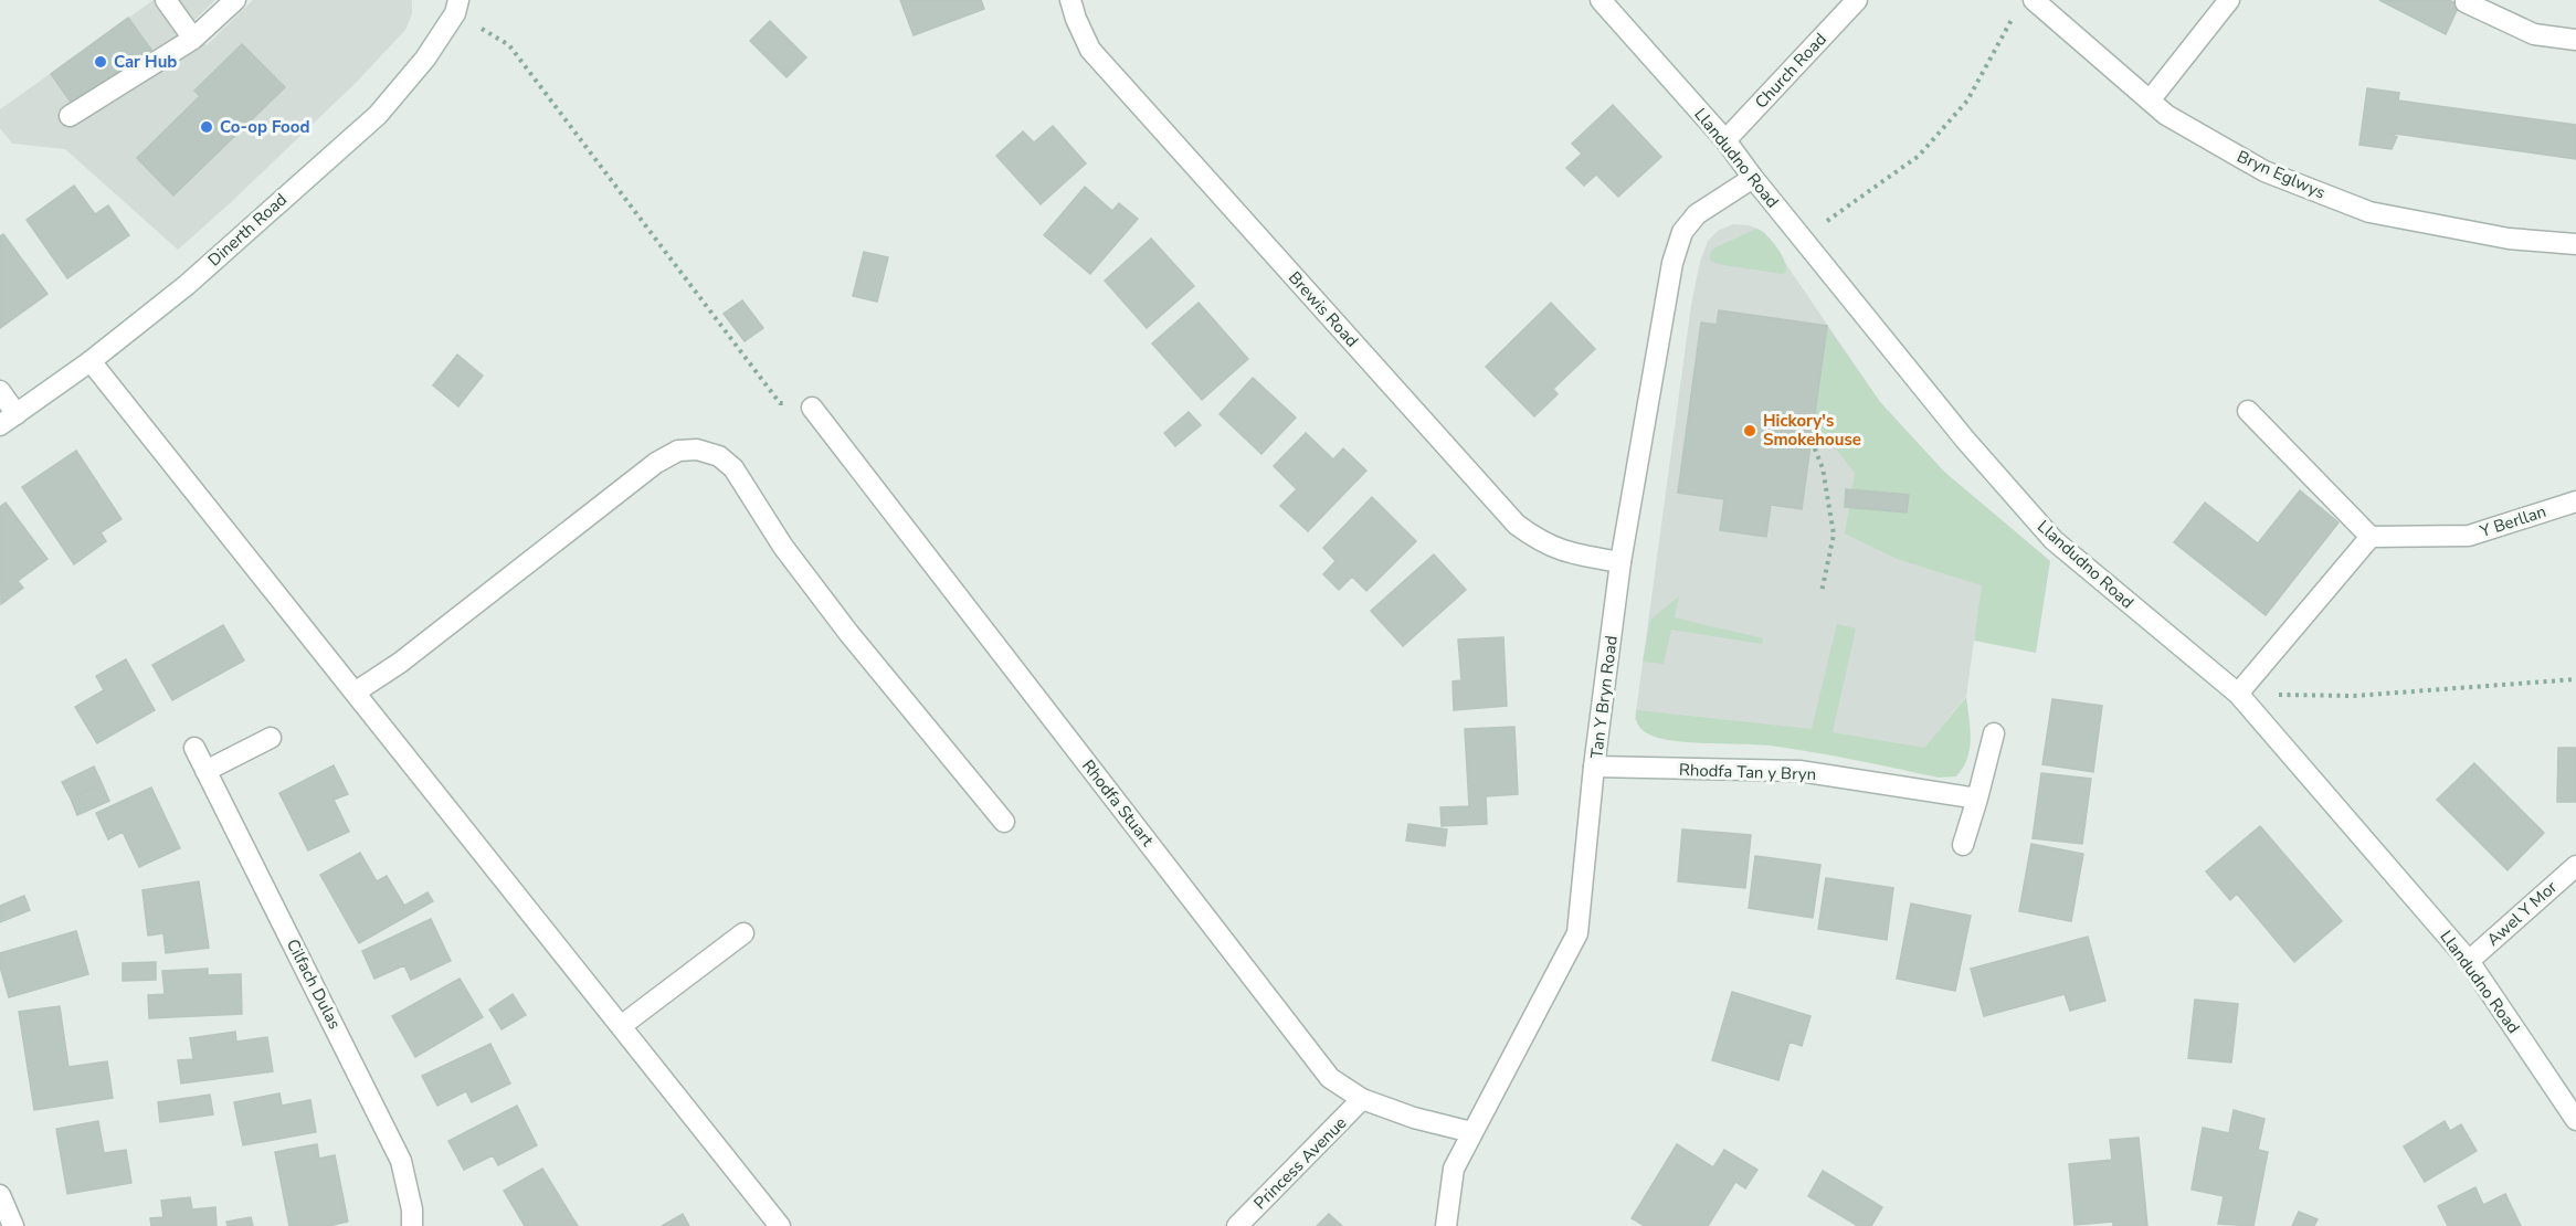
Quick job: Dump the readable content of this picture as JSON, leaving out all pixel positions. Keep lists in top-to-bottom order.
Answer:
{
  "streets": {
    "street": [
      "Church Road",
      "Llandudno Road",
      "Bryn Eglwys",
      "Dinerth Road",
      "Brewis Road",
      "Y Berllan",
      "Tan Y Bryn Road",
      "Rhodfa Tan y Bryn",
      "Rhodfa Stuart",
      "Awel Y Mor",
      "Cilfach Dulas",
      "Princess Avenue"
    ]
  },
  "crossings": [
    ["Church Road", "Llandudno Road"],
    ["Llandudno Road", "Tan Y Bryn Road"],
    ["Llandudno Road", "Awel Y Mor"],
    ["Brewis Road", "Tan Y Bryn Road"],
    ["Tan Y Bryn Road", "Rhodfa Tan y Bryn"],
    ["Tan Y Bryn Road", "Rhodfa Stuart"],
    ["Rhodfa Stuart", "Princess Avenue"]
  ],
  "places": ["Car Hub", "Co-op Food", "Hickory's Smokehouse"]
}
